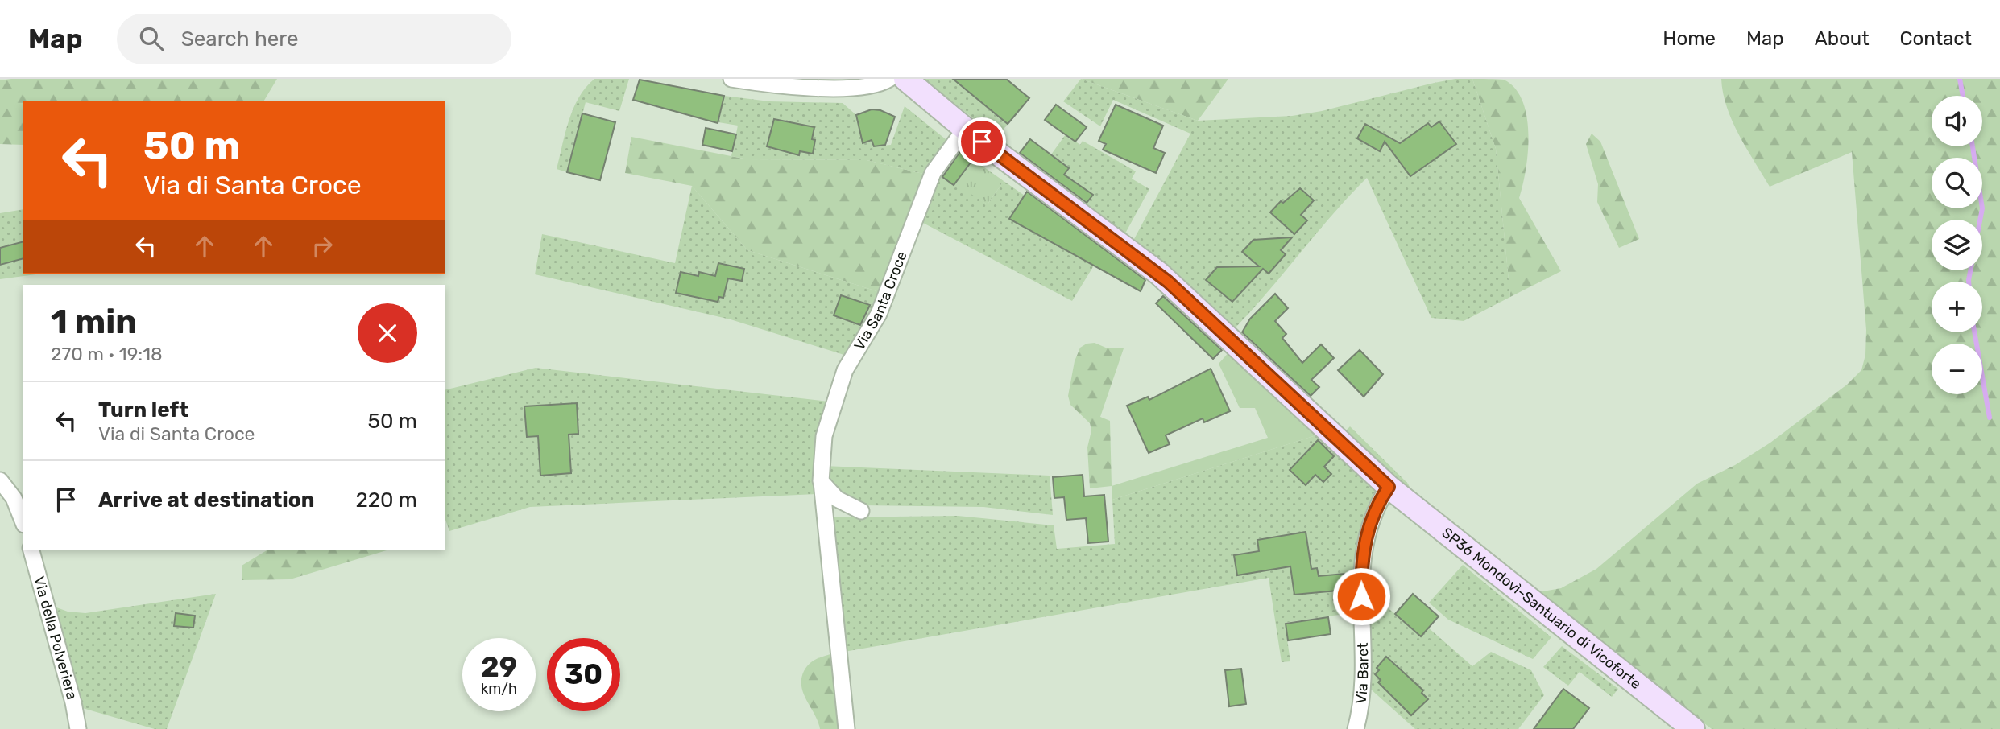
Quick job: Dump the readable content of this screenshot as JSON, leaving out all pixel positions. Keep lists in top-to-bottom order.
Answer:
{
  "streets": {
    "main road": ["SP36 Mondovì-Santuario di Vicoforte"],
    "street": ["Via Santa Croce", "Via della Polveriera", "Via Baret"]
  },
  "crossings": [
    ["Via Santa Croce", "SP36 Mondovì-Santuario di Vicoforte"],
    ["SP36 Mondovì-Santuario di Vicoforte", "Via Baret"]
  ],
  "page": {
    "header": "Map",
    "search": "Search here",
    "nav": [
      "Home",
      "Map",
      "About",
      "Contact"
    ],
    "map_buttons": ["+", "−"],
    "turn": ["50 m", "Via di Santa Croce"],
    "heading": ["1 min", "270 m · 19:18"],
    "list": [
      {
        "name": "Turn left",
        "note": "Via di Santa Croce",
        "value": "50 m"
      },
      {
        "name": "Arrive at destination",
        "value": "220 m"
      }
    ],
    "speed": "29 km/h",
    "limit": "30"
  }
}
